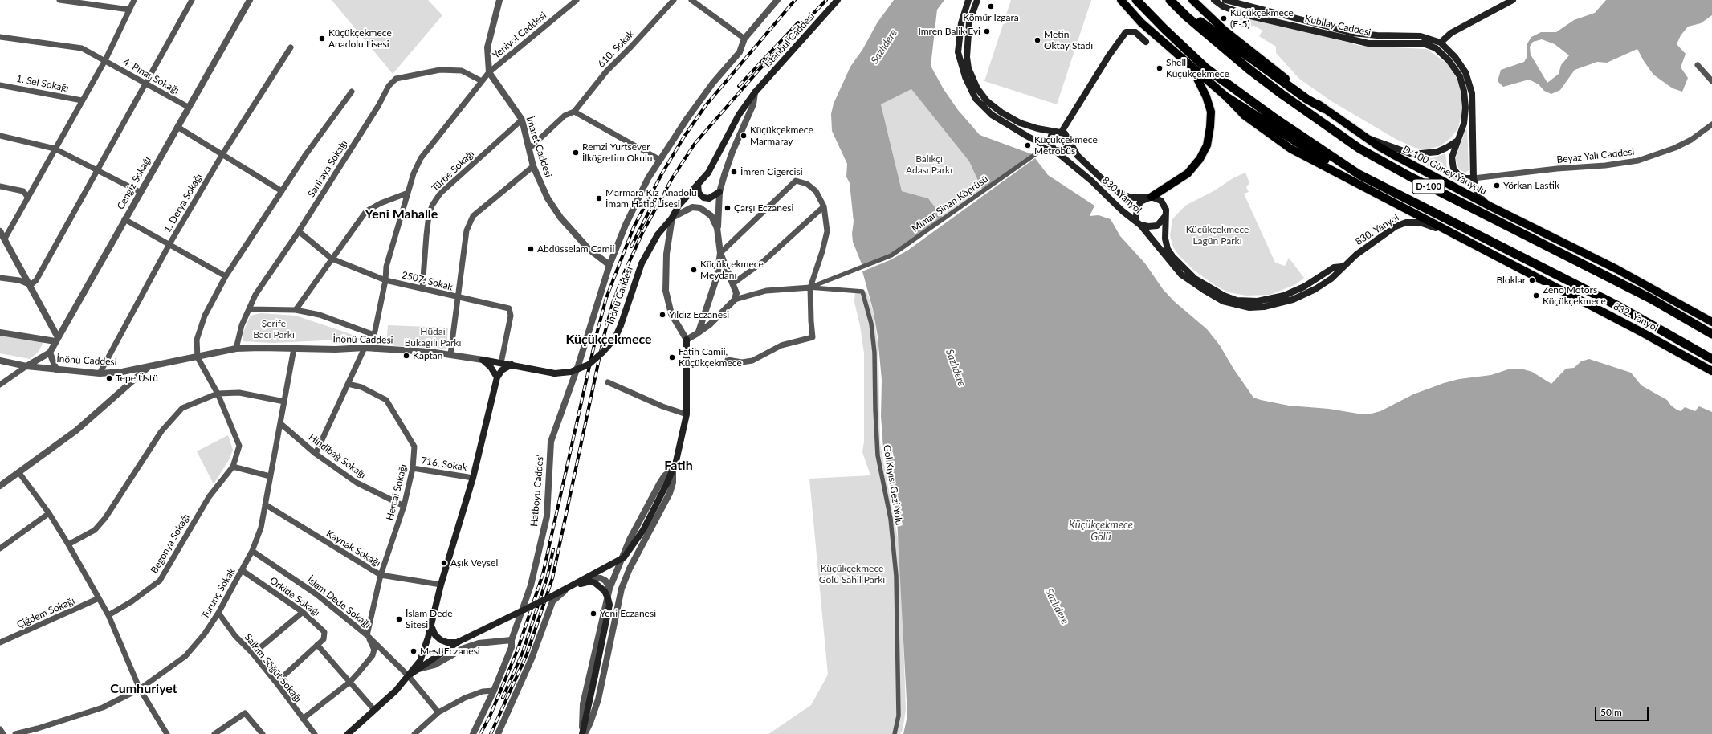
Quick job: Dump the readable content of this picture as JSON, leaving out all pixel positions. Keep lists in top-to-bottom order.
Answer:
{
  "streets": {
    "highway": ["D-100"],
    "main road": [
      "Kubilay Caddesi",
      "İstanbul Caddesi",
      "D-100 Güney Yanyolu",
      "830. Yanyol",
      "İnönü Caddesi",
      "832. Yanyol"
    ],
    "street": [
      "Yeniyol Caddesi",
      "610. Sokak",
      "4. Pınar Sokağı",
      "1. Sel Sokağı",
      "İmaret Caddesi",
      "Beyaz Yalı Caddesi",
      "Sarıkaya Sokağı",
      "Türbe Sokağı",
      "Cengiz Sokağı",
      "1. Derya Sokağı",
      "Mimar Sinan Köprüsü",
      "2507. Sokak",
      "Hindibağ Sokağı",
      "716. Sokak",
      "Göl Kıyısı Gezi Yolu",
      "Hatboyu Caddes'",
      "Hercai Sokağı",
      "Begonya Sokağı",
      "Kaynak Sokağı",
      "Turunç Sokak",
      "Orkide Sokağı",
      "İslam Dede Sokağı",
      "Çiğdem Sokağı",
      "Salkım Söğüt Sokağı"
    ]
  },
  "crossings": [
    ["Kubilay Caddesi", "Beyaz Yalı Caddesi"],
    ["Kubilay Caddesi", "D-100 Güney Yanyolu"],
    ["Yeniyol Caddesi", "İmaret Caddesi"],
    ["Yeniyol Caddesi", "Sarıkaya Sokağı"],
    ["Yeniyol Caddesi", "2507. Sokak"],
    ["Yeniyol Caddesi", "İnönü Caddesi"],
    ["İstanbul Caddesi", "İnönü Caddesi"],
    ["4. Pınar Sokağı", "Cengiz Sokağı"],
    ["İmaret Caddesi", "Türbe Sokağı"],
    ["İmaret Caddesi", "Hatboyu Caddes'"],
    ["Sarıkaya Sokağı", "2507. Sokak"],
    ["Sarıkaya Sokağı", "İnönü Caddesi"],
    ["Türbe Sokağı", "2507. Sokak"],
    ["Cengiz Sokağı", "İnönü Caddesi"],
    ["830. Yanyol", "Mimar Sinan Köprüsü"],
    ["830. Yanyol", "832. Yanyol"],
    ["1. Derya Sokağı", "İnönü Caddesi"],
    ["Mimar Sinan Köprüsü", "Göl Kıyısı Gezi Yolu"],
    ["2507. Sokak", "İnönü Caddesi"],
    ["İnönü Caddesi", "Turunç Sokak"],
    ["Hindibağ Sokağı", "Hercai Sokağı"],
    ["Hindibağ Sokağı", "Turunç Sokak"],
    ["716. Sokak", "Hercai Sokağı"],
    ["Hercai Sokağı", "Kaynak Sokağı"],
    ["Hercai Sokağı", "İslam Dede Sokağı"],
    ["Kaynak Sokağı", "Turunç Sokak"],
    ["Turunç Sokak", "Orkide Sokağı"],
    ["Turunç Sokak", "İslam Dede Sokağı"],
    ["Turunç Sokak", "Salkım Söğüt Sokağı"],
    ["Orkide Sokağı", "Salkım Söğüt Sokağı"]
  ],
  "districts": [
    "Yeni Mahalle",
    "Küçükçekmece",
    "Fatih",
    "Cumhuriyet"
  ],
  "water": ["Sazlıdere", "Küçükçekmece Gölü"],
  "parks": [
    "Balıkçı Adası Parkı",
    "Küçükçekmece Lagün Parkı",
    "Şerife Bacı Parkı",
    "Hüdai Bukağılı Parkı",
    "Küçükçekmece Gölü Sahil Parkı"
  ],
  "places": [
    "Kömür Izgara",
    "Küçükçekmece (E-5)",
    "Imren Balik Evi",
    "Küçükçekmece Anadolu Lisesi",
    "Metin Oktay Stadı",
    "Shell Küçükçekmece",
    "Küçükçekmece Marmaray",
    "Küçükçekmece Metrobüs",
    "Remzi Yurtsever İlköğretim Okulu",
    "İmren Ciğercisi",
    "Yörkan Lastik",
    "Marmara Kız Anadolu İmam Hatip Lisesi",
    "Çarşı Eczanesi",
    "Abdüsselam Camii",
    "Küçükçekmece Meydanı",
    "Bloklar",
    "Zeno Motors Küçükçekmece",
    "Yıldız Eczanesi",
    "Kaptan",
    "Fatih Camii, Küçükçekmece",
    "Tepe Üstü",
    "Aşık Veysel",
    "Yeni Eczanesi",
    "İslam Dede Sitesi",
    "Mest Eczanesi"
  ],
  "scale_bar": "50 m"
}
